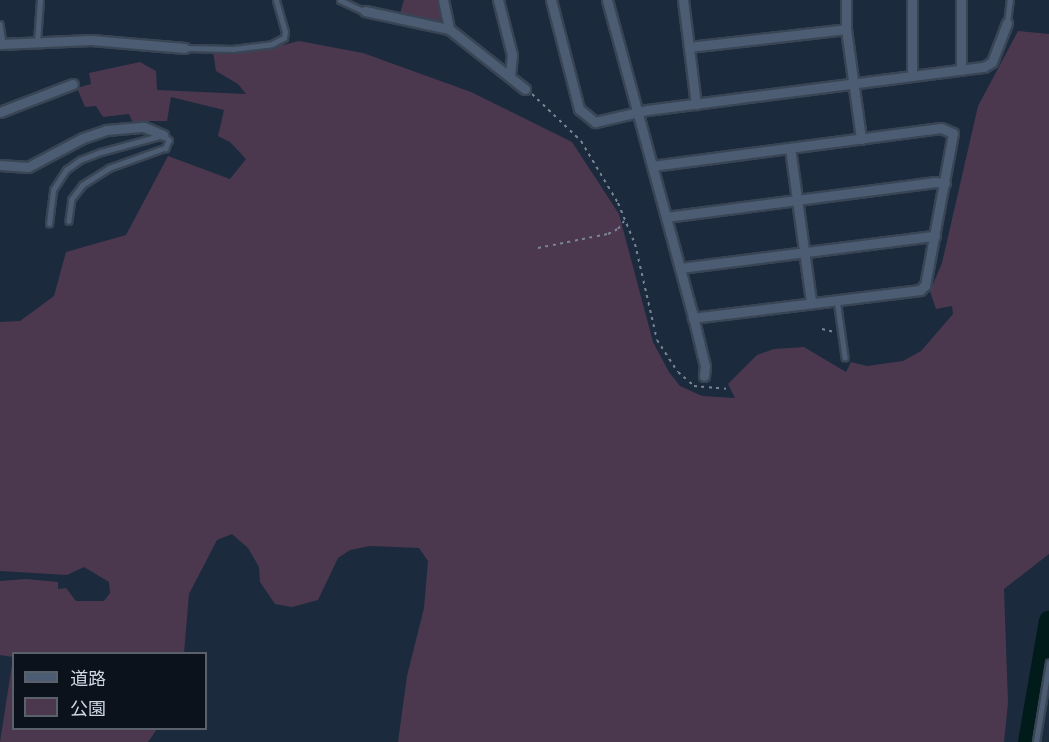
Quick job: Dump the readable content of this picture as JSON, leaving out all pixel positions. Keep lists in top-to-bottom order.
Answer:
{
  "legend": ["道路", "公園"]
}
